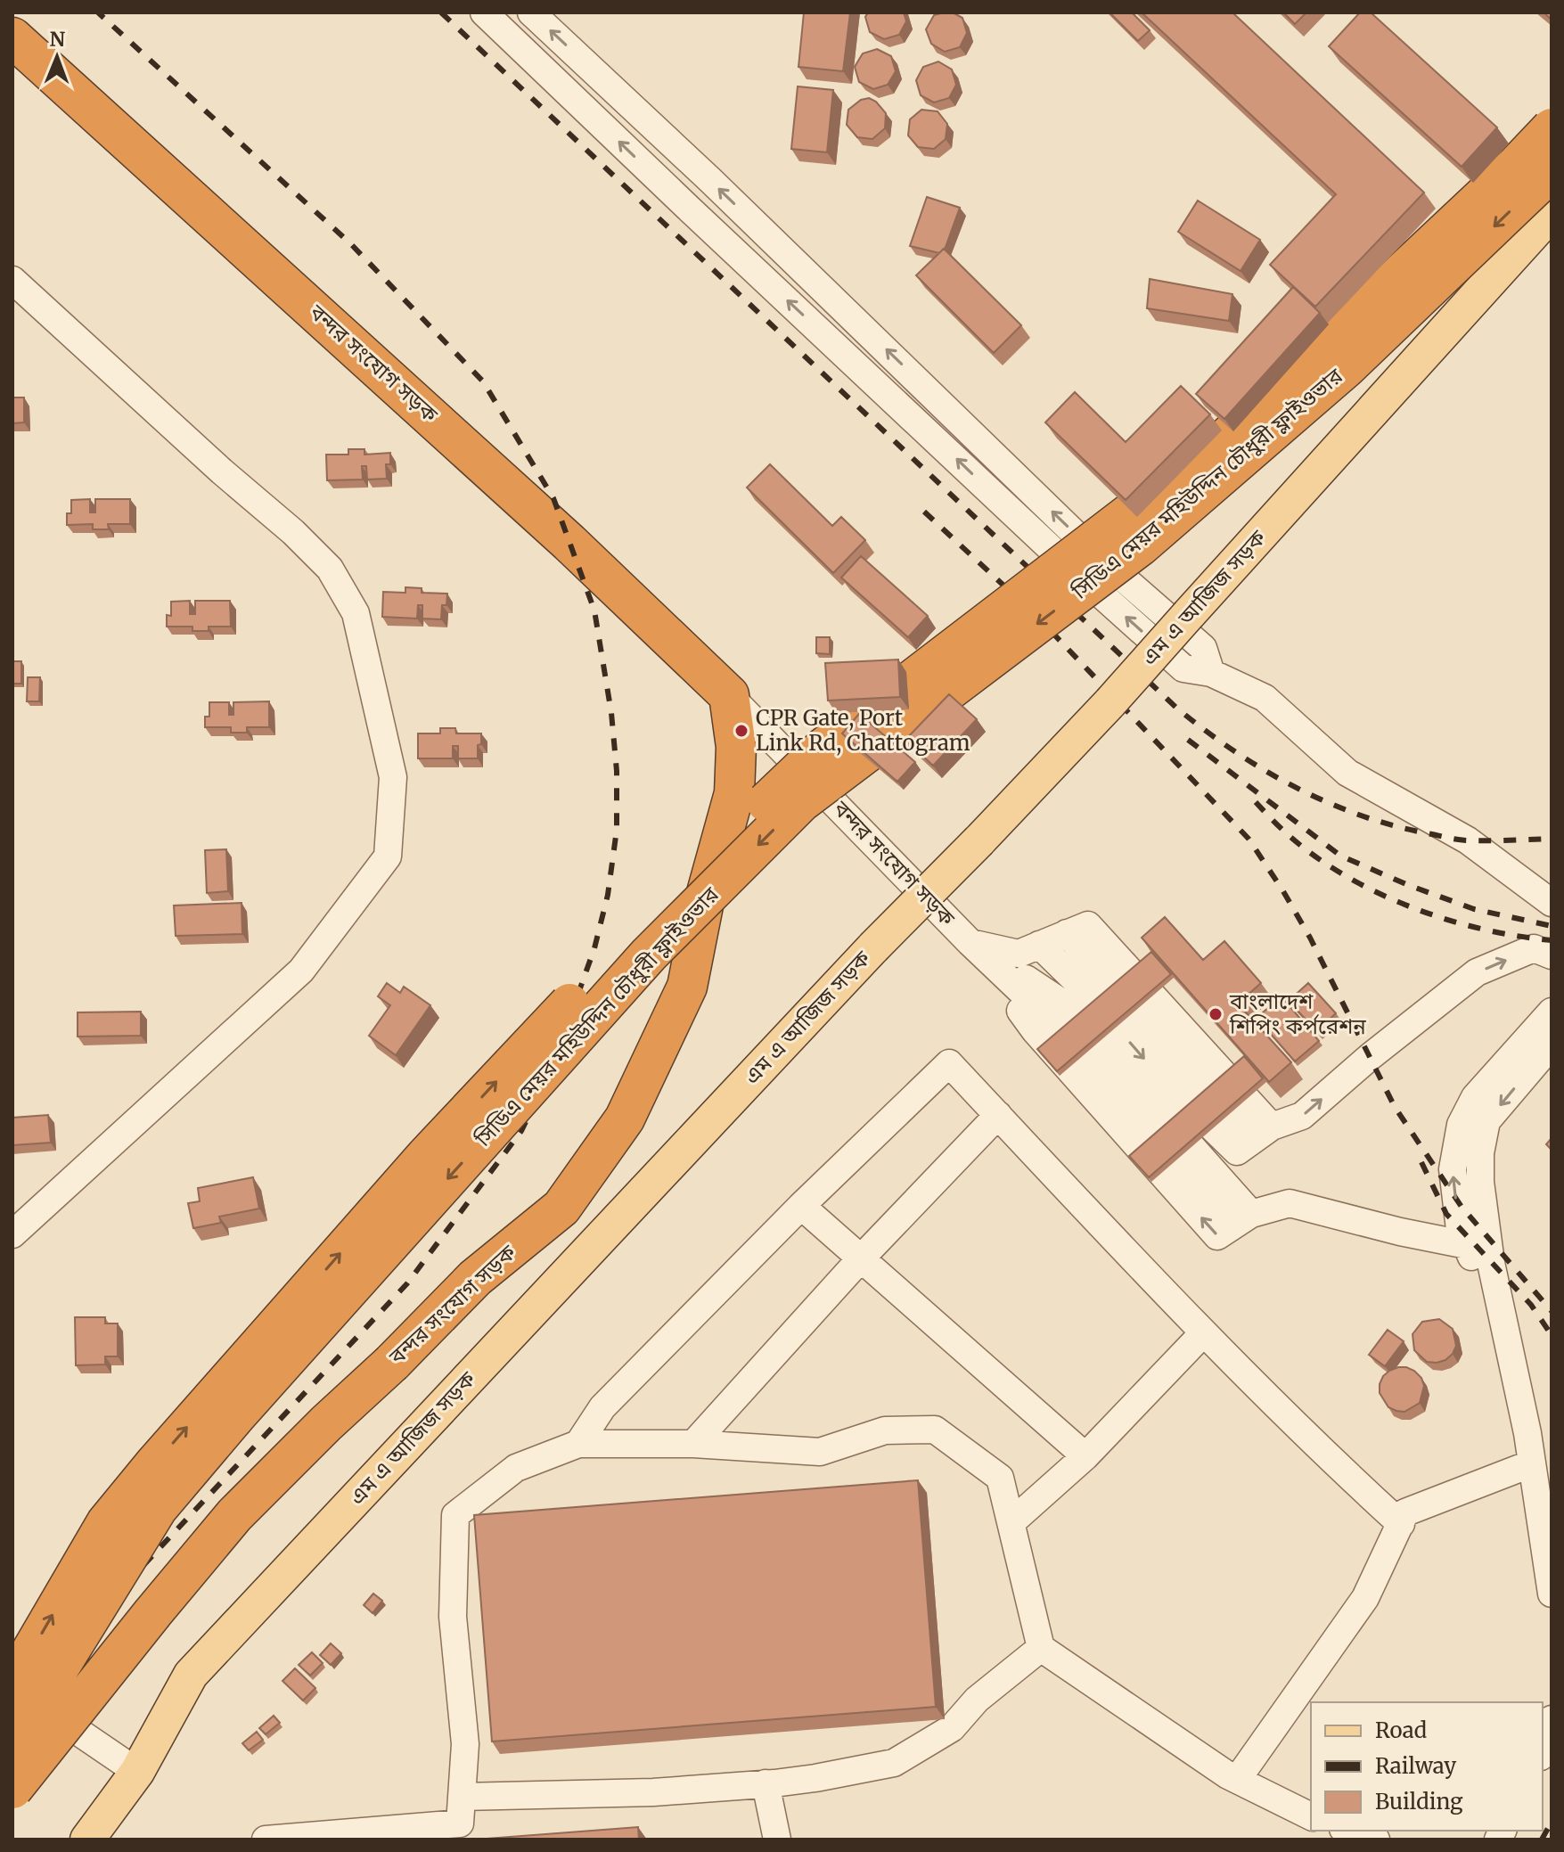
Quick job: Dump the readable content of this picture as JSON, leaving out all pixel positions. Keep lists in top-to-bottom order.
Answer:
{
  "streets": {
    "highway": ["বন্দর সংযোগ সড়ক", "সিডিএ মেয়র মহিউদ্দিন চৌধুরী ফ্লাইওভার"],
    "main road": ["এম এ আজিজ সড়ক"]
  },
  "places": ["CPR Gate, Port Link Rd, Chattogram", "বাংলাদেশ শিপিং কর্পরেশন"],
  "legend": ["Road", "Railway", "Building"],
  "north": "top"
}
